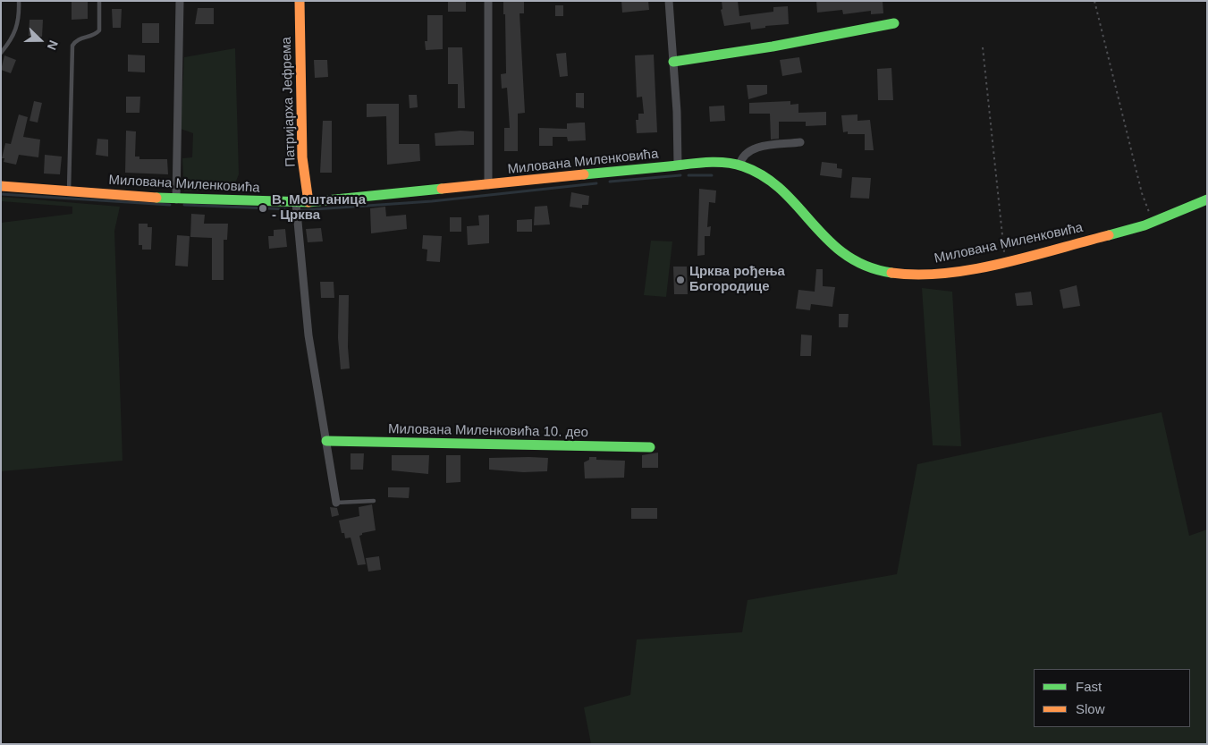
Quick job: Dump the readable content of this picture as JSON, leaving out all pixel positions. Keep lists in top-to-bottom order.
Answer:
{
  "streets": {
    "street": ["Патријарха Јефрема", "Милована Миленковића", "Милована Миленковића 10. део"]
  },
  "crossings": [
    ["Патријарха Јефрема", "Милована Миленковића"]
  ],
  "places": ["В. Моштаница - Црква", "Црква рођења Богородице"],
  "legend": ["Fast", "Slow"],
  "north": "right"
}
